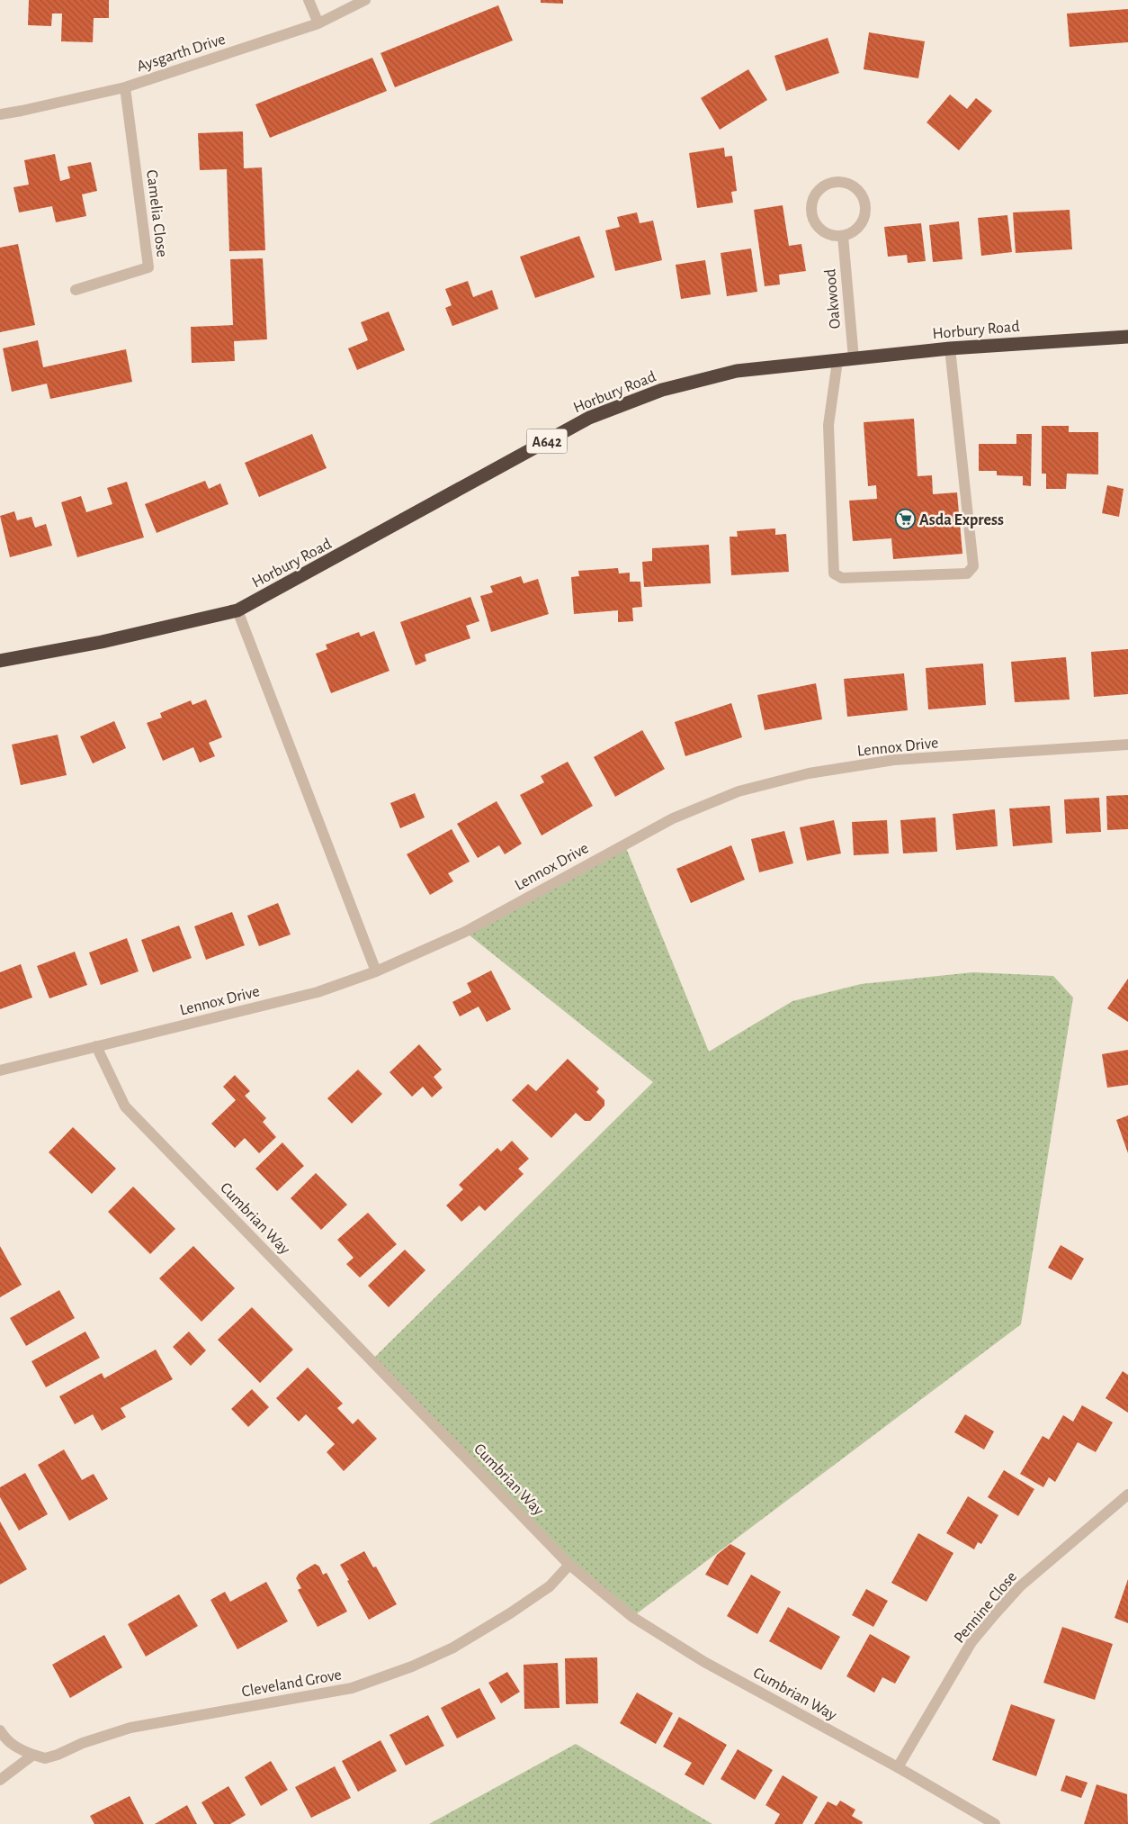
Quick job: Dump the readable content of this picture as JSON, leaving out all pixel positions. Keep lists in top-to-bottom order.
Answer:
{
  "streets": {
    "highway": ["Horbury Road", "A642"],
    "street": [
      "Aysgarth Drive",
      "Camelia Close",
      "Oakwood",
      "Lennox Drive",
      "Cumbrian Way",
      "Pennine Close",
      "Cleveland Grove"
    ]
  },
  "crossings": [
    ["Aysgarth Drive", "Camelia Close"],
    ["Oakwood", "Horbury Road"],
    ["Lennox Drive", "Cumbrian Way"],
    ["Cumbrian Way", "Pennine Close"],
    ["Cumbrian Way", "Cleveland Grove"]
  ],
  "places": {
    "supermarket": ["Asda Express"]
  }
}
